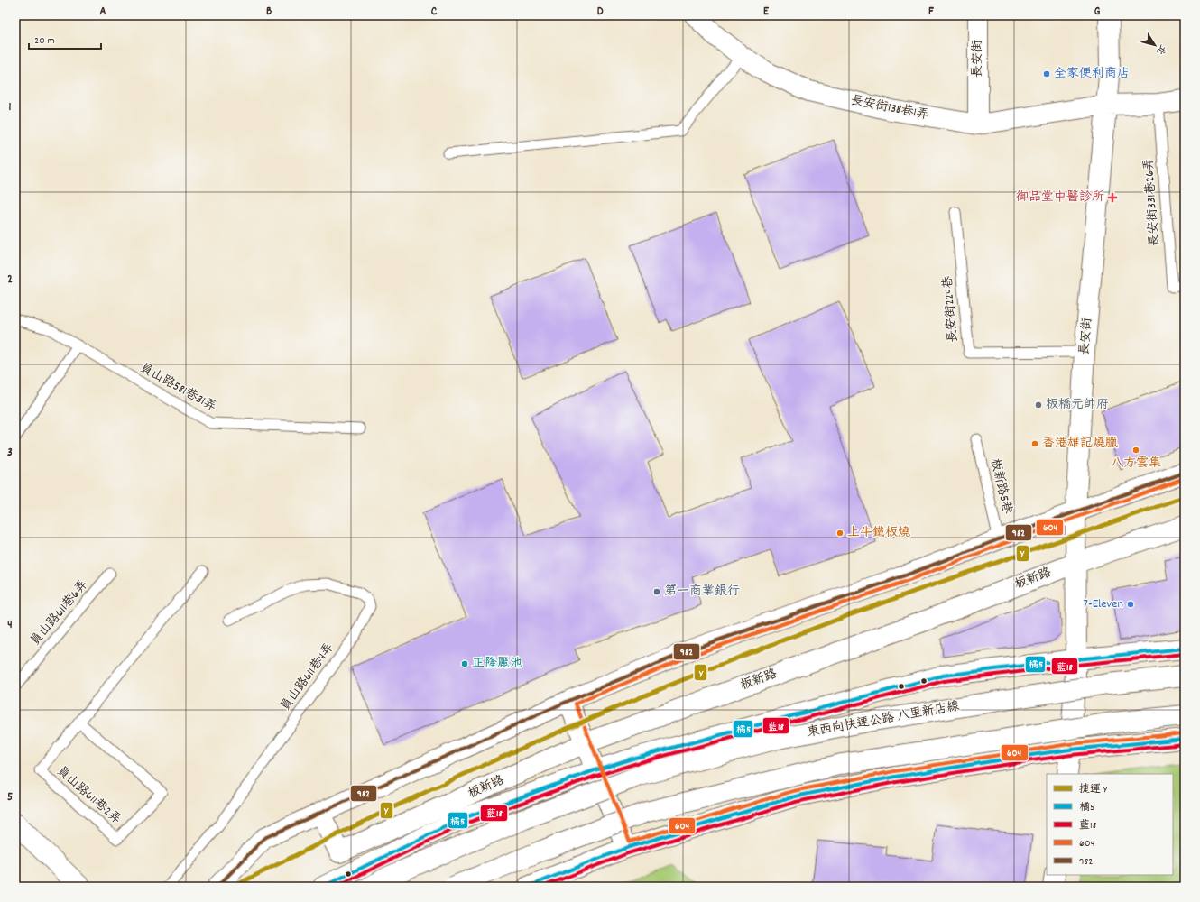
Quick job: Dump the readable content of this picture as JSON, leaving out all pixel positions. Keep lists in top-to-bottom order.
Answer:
{
  "streets": {
    "main road": [
      "長安街",
      "長安街138巷1弄",
      "板新路",
      "東西向快速公路 八里新店線"
    ],
    "lane": [
      "長安街331巷26弄",
      "長安街224巷",
      "員山路581巷31弄",
      "板新路5巷",
      "員山路611巷6弄",
      "員山路611巷4弄",
      "員山路611巷2弄"
    ]
  },
  "crossings": [
    ["長安街", "長安街138巷1弄"],
    ["長安街", "長安街224巷"],
    ["長安街", "板新路"],
    ["長安街138巷1弄", "長安街331巷26弄"]
  ],
  "places": {
    "other": [
      "全家便利商店",
      "板橋元帥府",
      "香港雄記燒臘",
      "八方雲集",
      "上牛鐵板燒",
      "第一商業銀行",
      "7-Eleven",
      "正隆麗池"
    ],
    "health": ["御品堂中醫診所"]
  },
  "lines": [
    "transit line 982",
    "transit line 604",
    "metro line Y",
    "transit line 橘5",
    "transit line 藍18"
  ],
  "legend": [
    "捷運 Y",
    "橘5",
    "藍18",
    "604",
    "982"
  ],
  "scale_bar": "20 m",
  "north": "bottom right",
  "grid": {
    "columns": [
      "A",
      "B",
      "C",
      "D",
      "E",
      "F",
      "G"
    ],
    "rows": [
      "1",
      "2",
      "3",
      "4",
      "5"
    ]
  }
}
